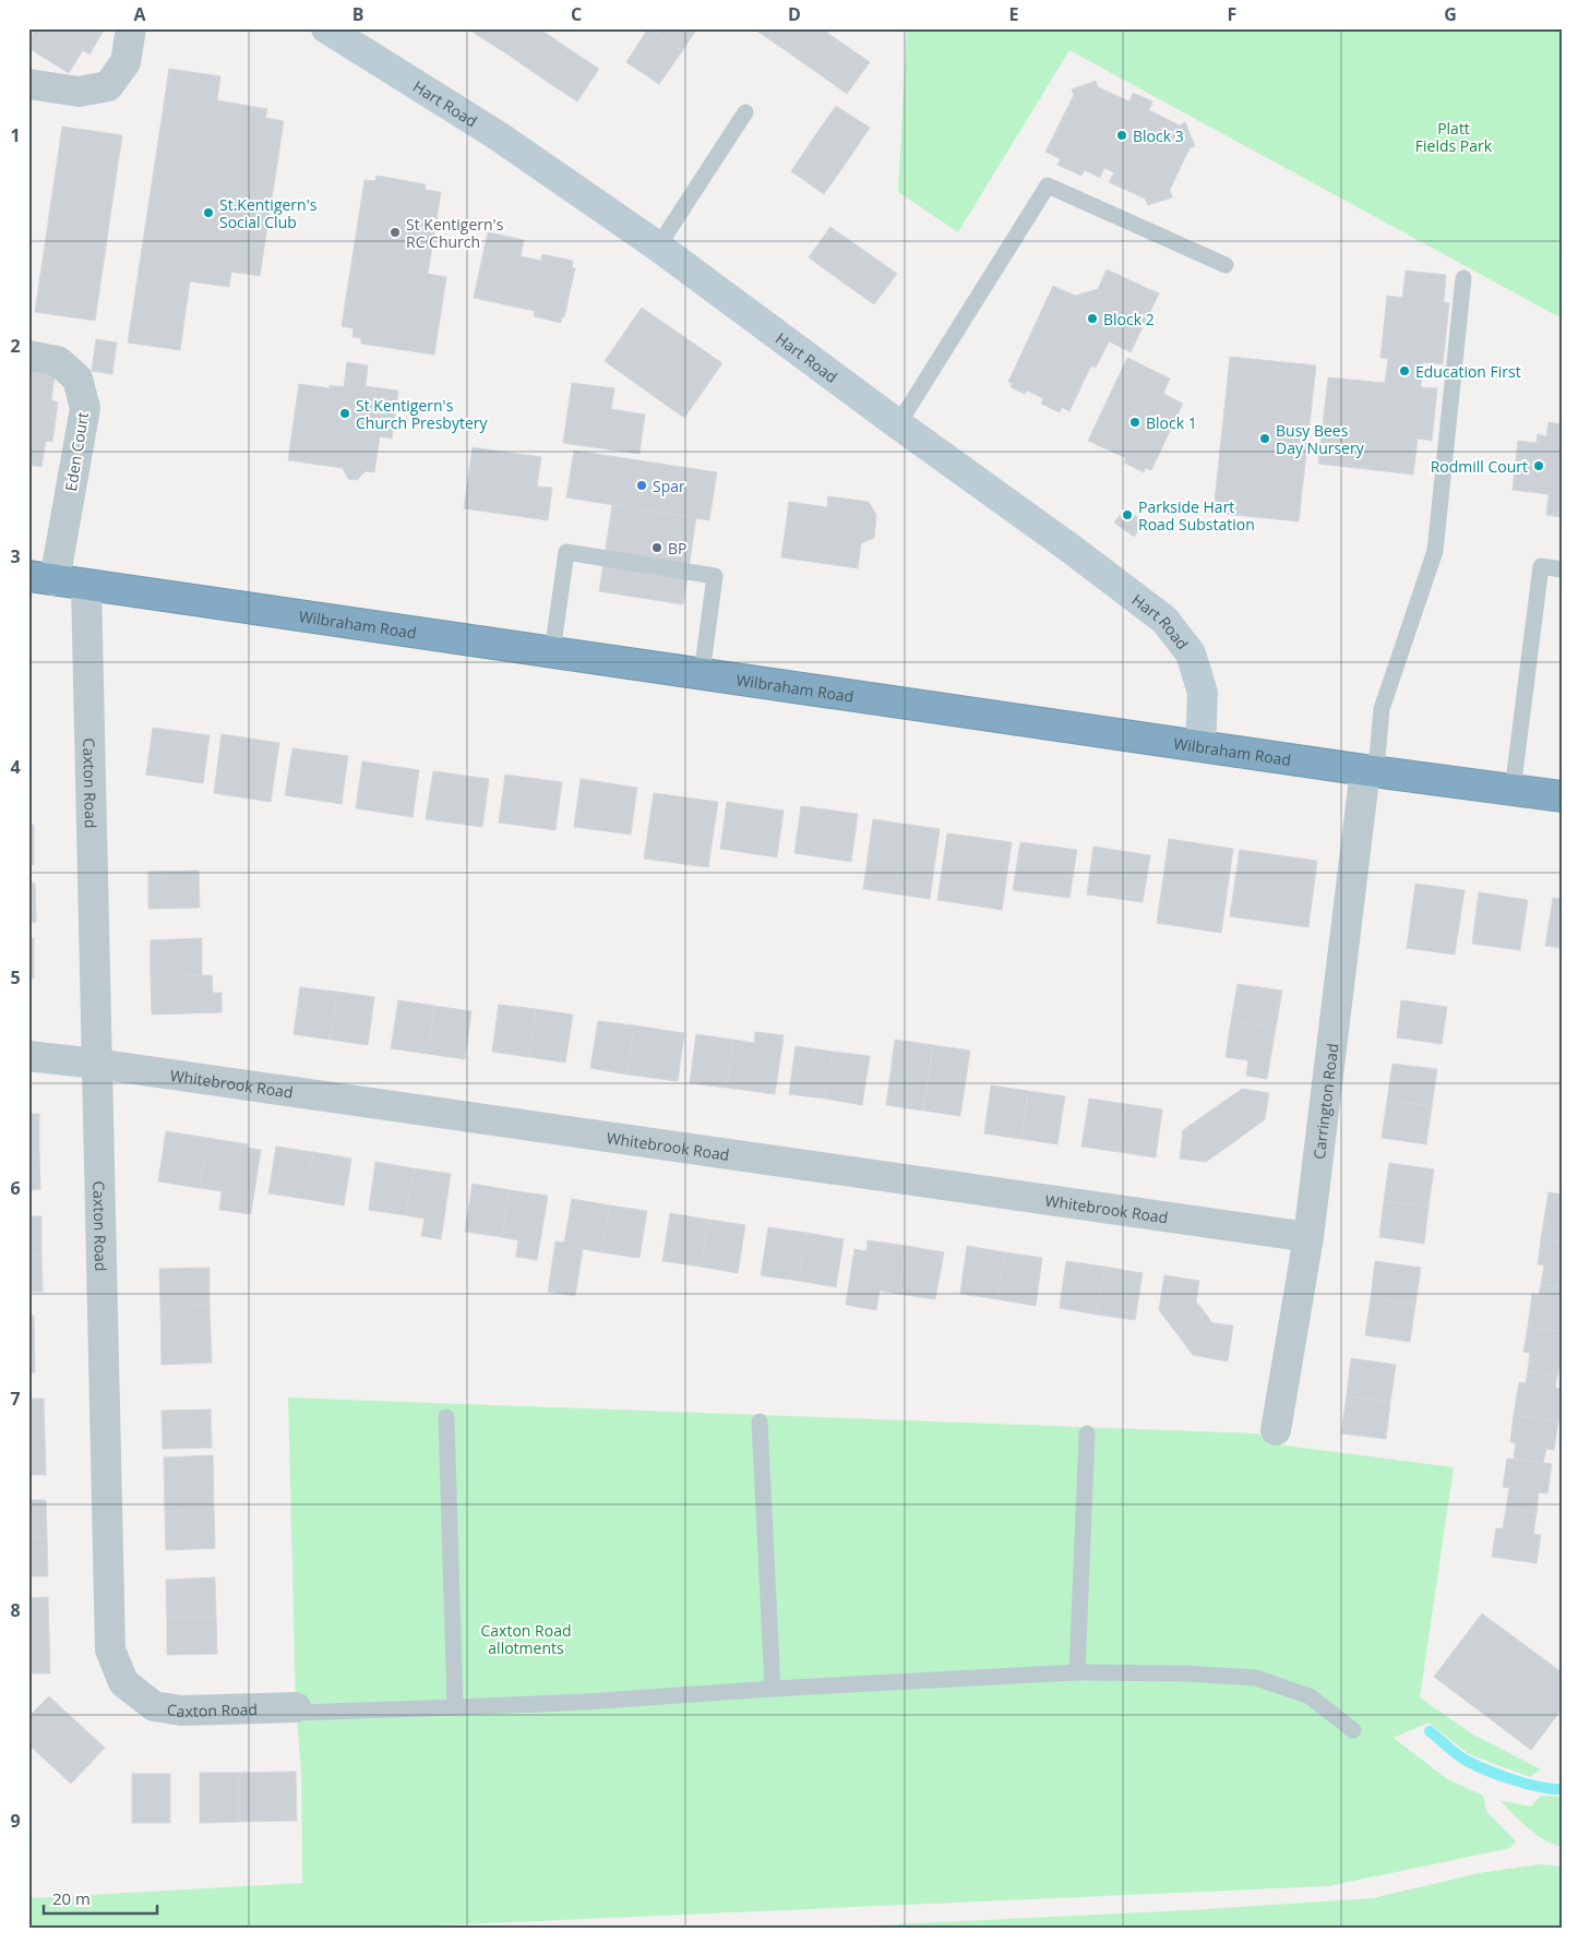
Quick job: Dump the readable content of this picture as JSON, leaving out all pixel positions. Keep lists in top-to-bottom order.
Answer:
{
  "streets": {
    "highway": ["Wilbraham Road"],
    "street": [
      "Hart Road",
      "Eden Court",
      "Caxton Road",
      "Whitebrook Road",
      "Carrington Road"
    ]
  },
  "crossings": [
    ["Hart Road", "Wilbraham Road"],
    ["Eden Court", "Wilbraham Road"],
    ["Wilbraham Road", "Caxton Road"],
    ["Wilbraham Road", "Carrington Road"],
    ["Caxton Road", "Whitebrook Road"],
    ["Whitebrook Road", "Carrington Road"]
  ],
  "parks": ["Platt Fields Park", "Caxton Road allotments"],
  "places": [
    "Block 3",
    "St.Kentigern's Social Club",
    "St Kentigern's RC Church",
    "Block 2",
    "Education First",
    "St Kentigern's Church Presbytery",
    "Block 1",
    "Busy Bees Day Nursery",
    "Rodmill Court",
    "Spar",
    "Parkside Hart Road Substation",
    "BP"
  ],
  "scale_bar": "20 m",
  "grid": {
    "columns": [
      "A",
      "B",
      "C",
      "D",
      "E",
      "F",
      "G"
    ],
    "rows": [
      "1",
      "2",
      "3",
      "4",
      "5",
      "6",
      "7",
      "8",
      "9"
    ]
  }
}
